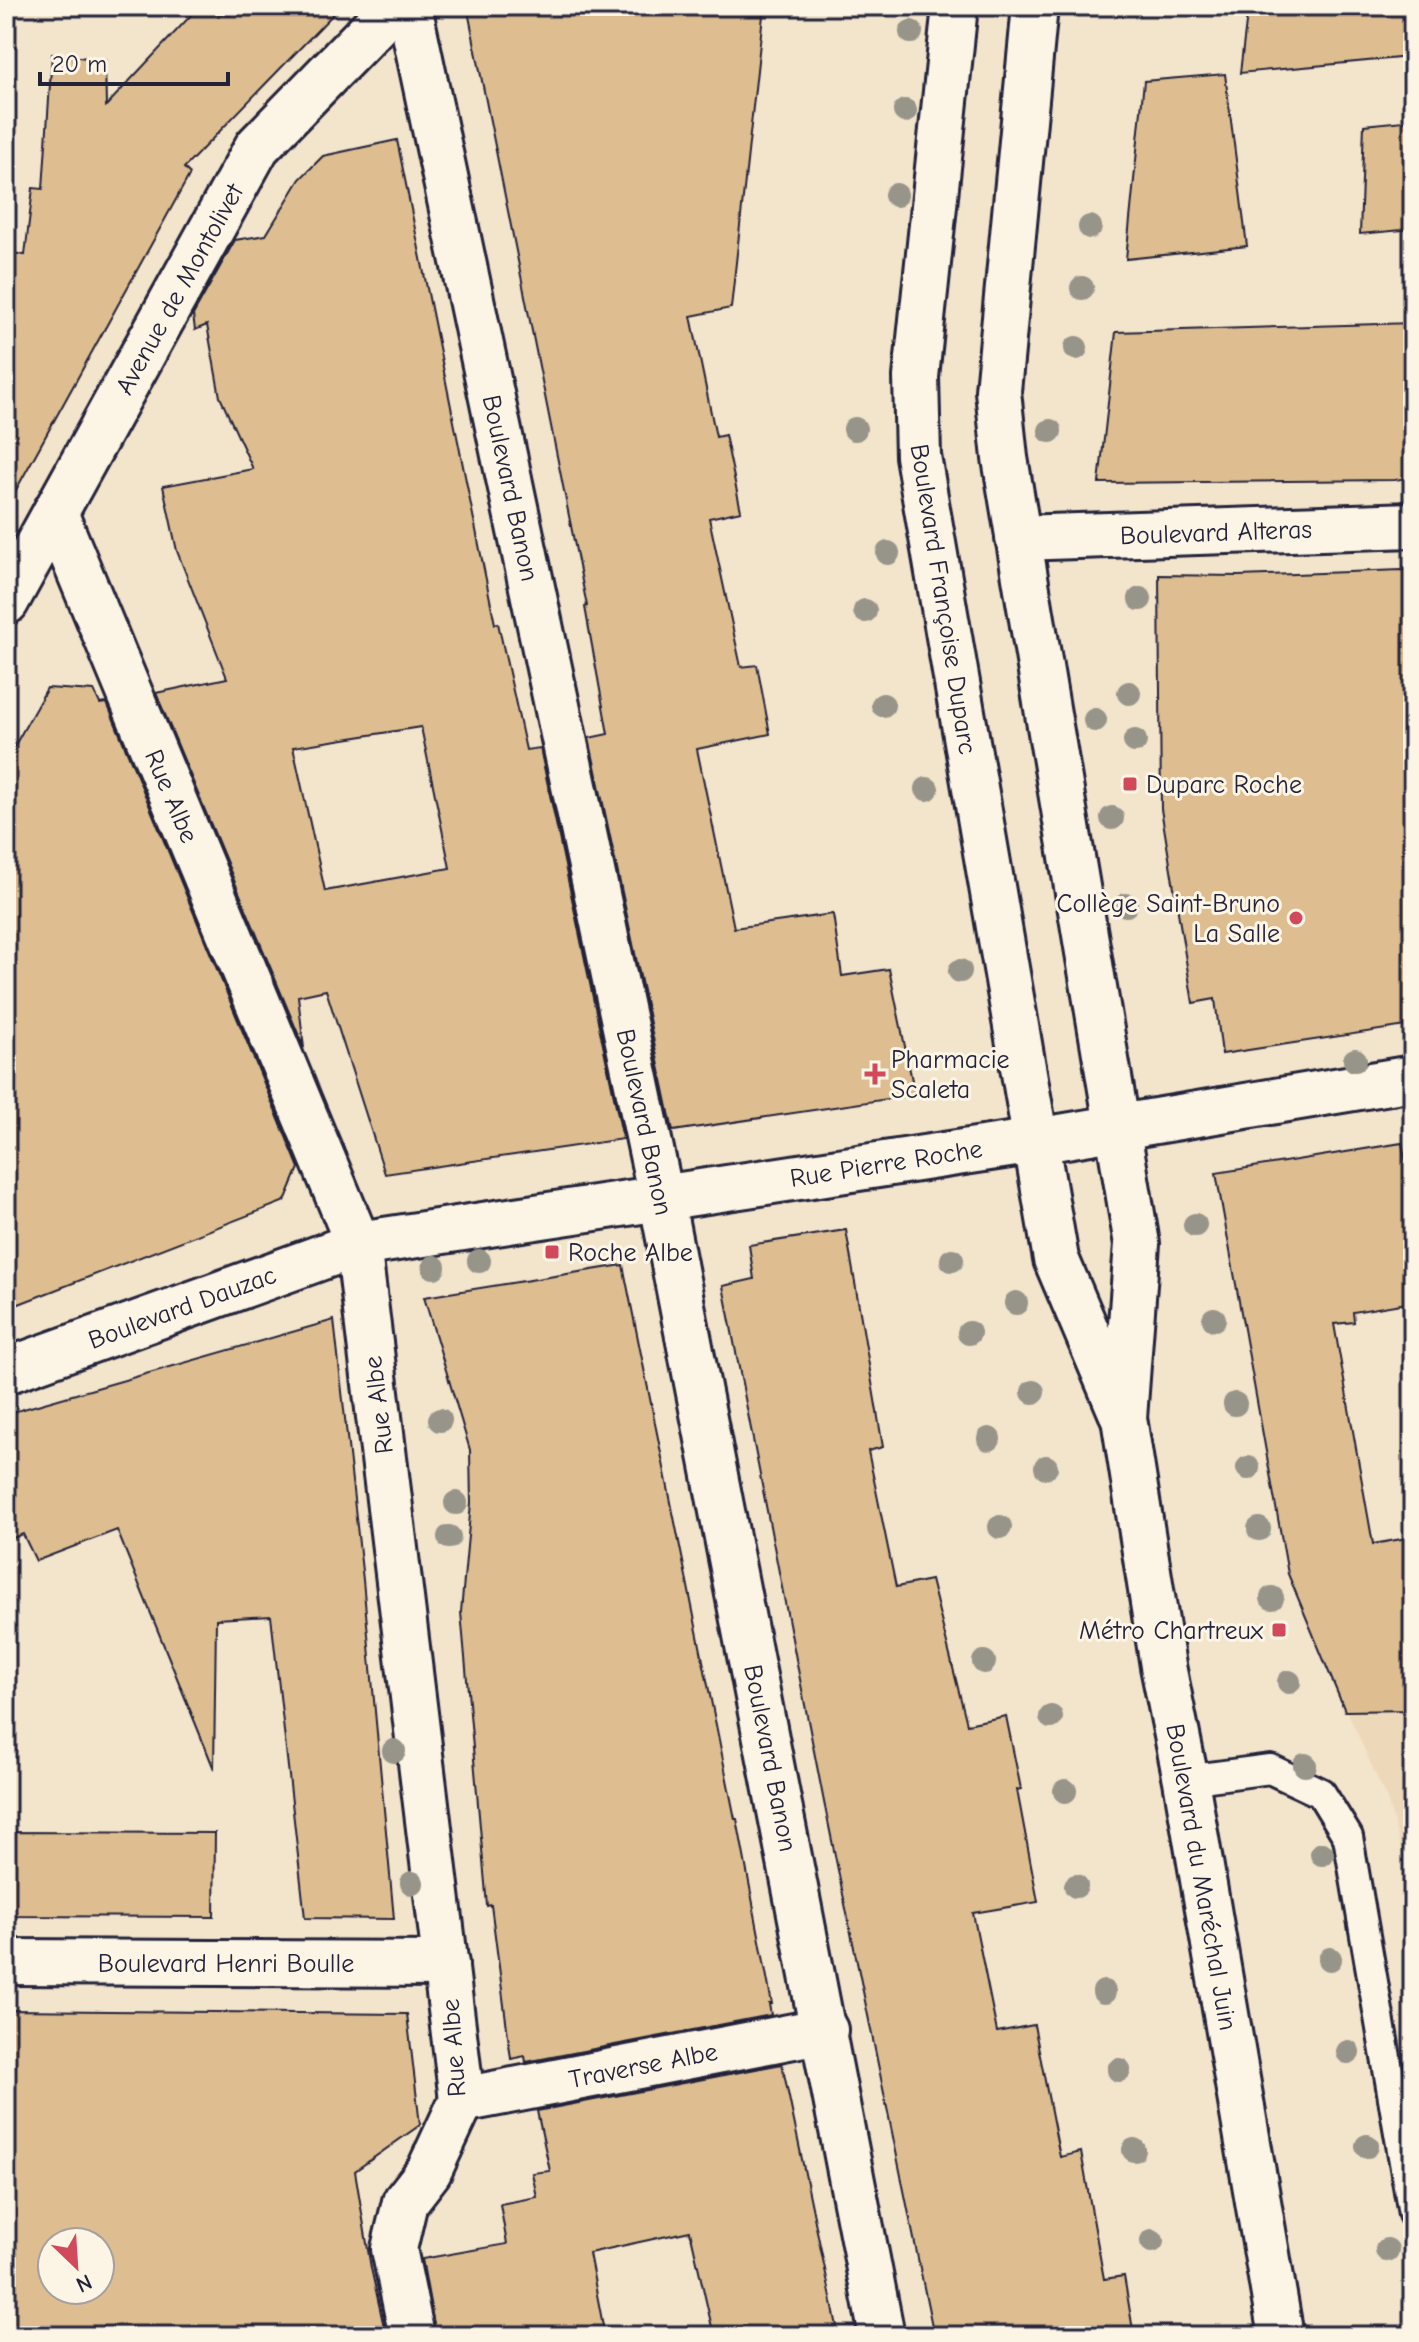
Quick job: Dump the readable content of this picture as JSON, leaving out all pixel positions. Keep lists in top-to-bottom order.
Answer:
{
  "streets": {
    "street": [
      "Avenue de Montolivet",
      "Boulevard Banon",
      "Boulevard Alteras",
      "Boulevard Françoise Duparc",
      "Rue Albe",
      "Rue Pierre Roche",
      "Boulevard Dauzac",
      "Boulevard du Maréchal Juin",
      "Boulevard Henri Boulle",
      "Traverse Albe"
    ]
  },
  "crossings": [
    ["Avenue de Montolivet", "Rue Albe"],
    ["Boulevard Banon", "Rue Pierre Roche"],
    ["Boulevard Banon", "Traverse Albe"],
    ["Boulevard Françoise Duparc", "Rue Pierre Roche"],
    ["Boulevard Françoise Duparc", "Boulevard du Maréchal Juin"],
    ["Rue Albe", "Rue Pierre Roche"],
    ["Rue Albe", "Boulevard Dauzac"],
    ["Rue Albe", "Boulevard Henri Boulle"],
    ["Rue Albe", "Traverse Albe"],
    ["Rue Pierre Roche", "Boulevard Dauzac"],
    ["Rue Pierre Roche", "Boulevard du Maréchal Juin"]
  ],
  "places": {
    "transit": ["Duparc Roche", "Roche Albe", "Métro Chartreux"],
    "other": ["Collège Saint-Bruno La Salle"],
    "health": ["Pharmacie Scaleta"]
  },
  "scale_bar": "20 m",
  "north": "bottom right"
}
